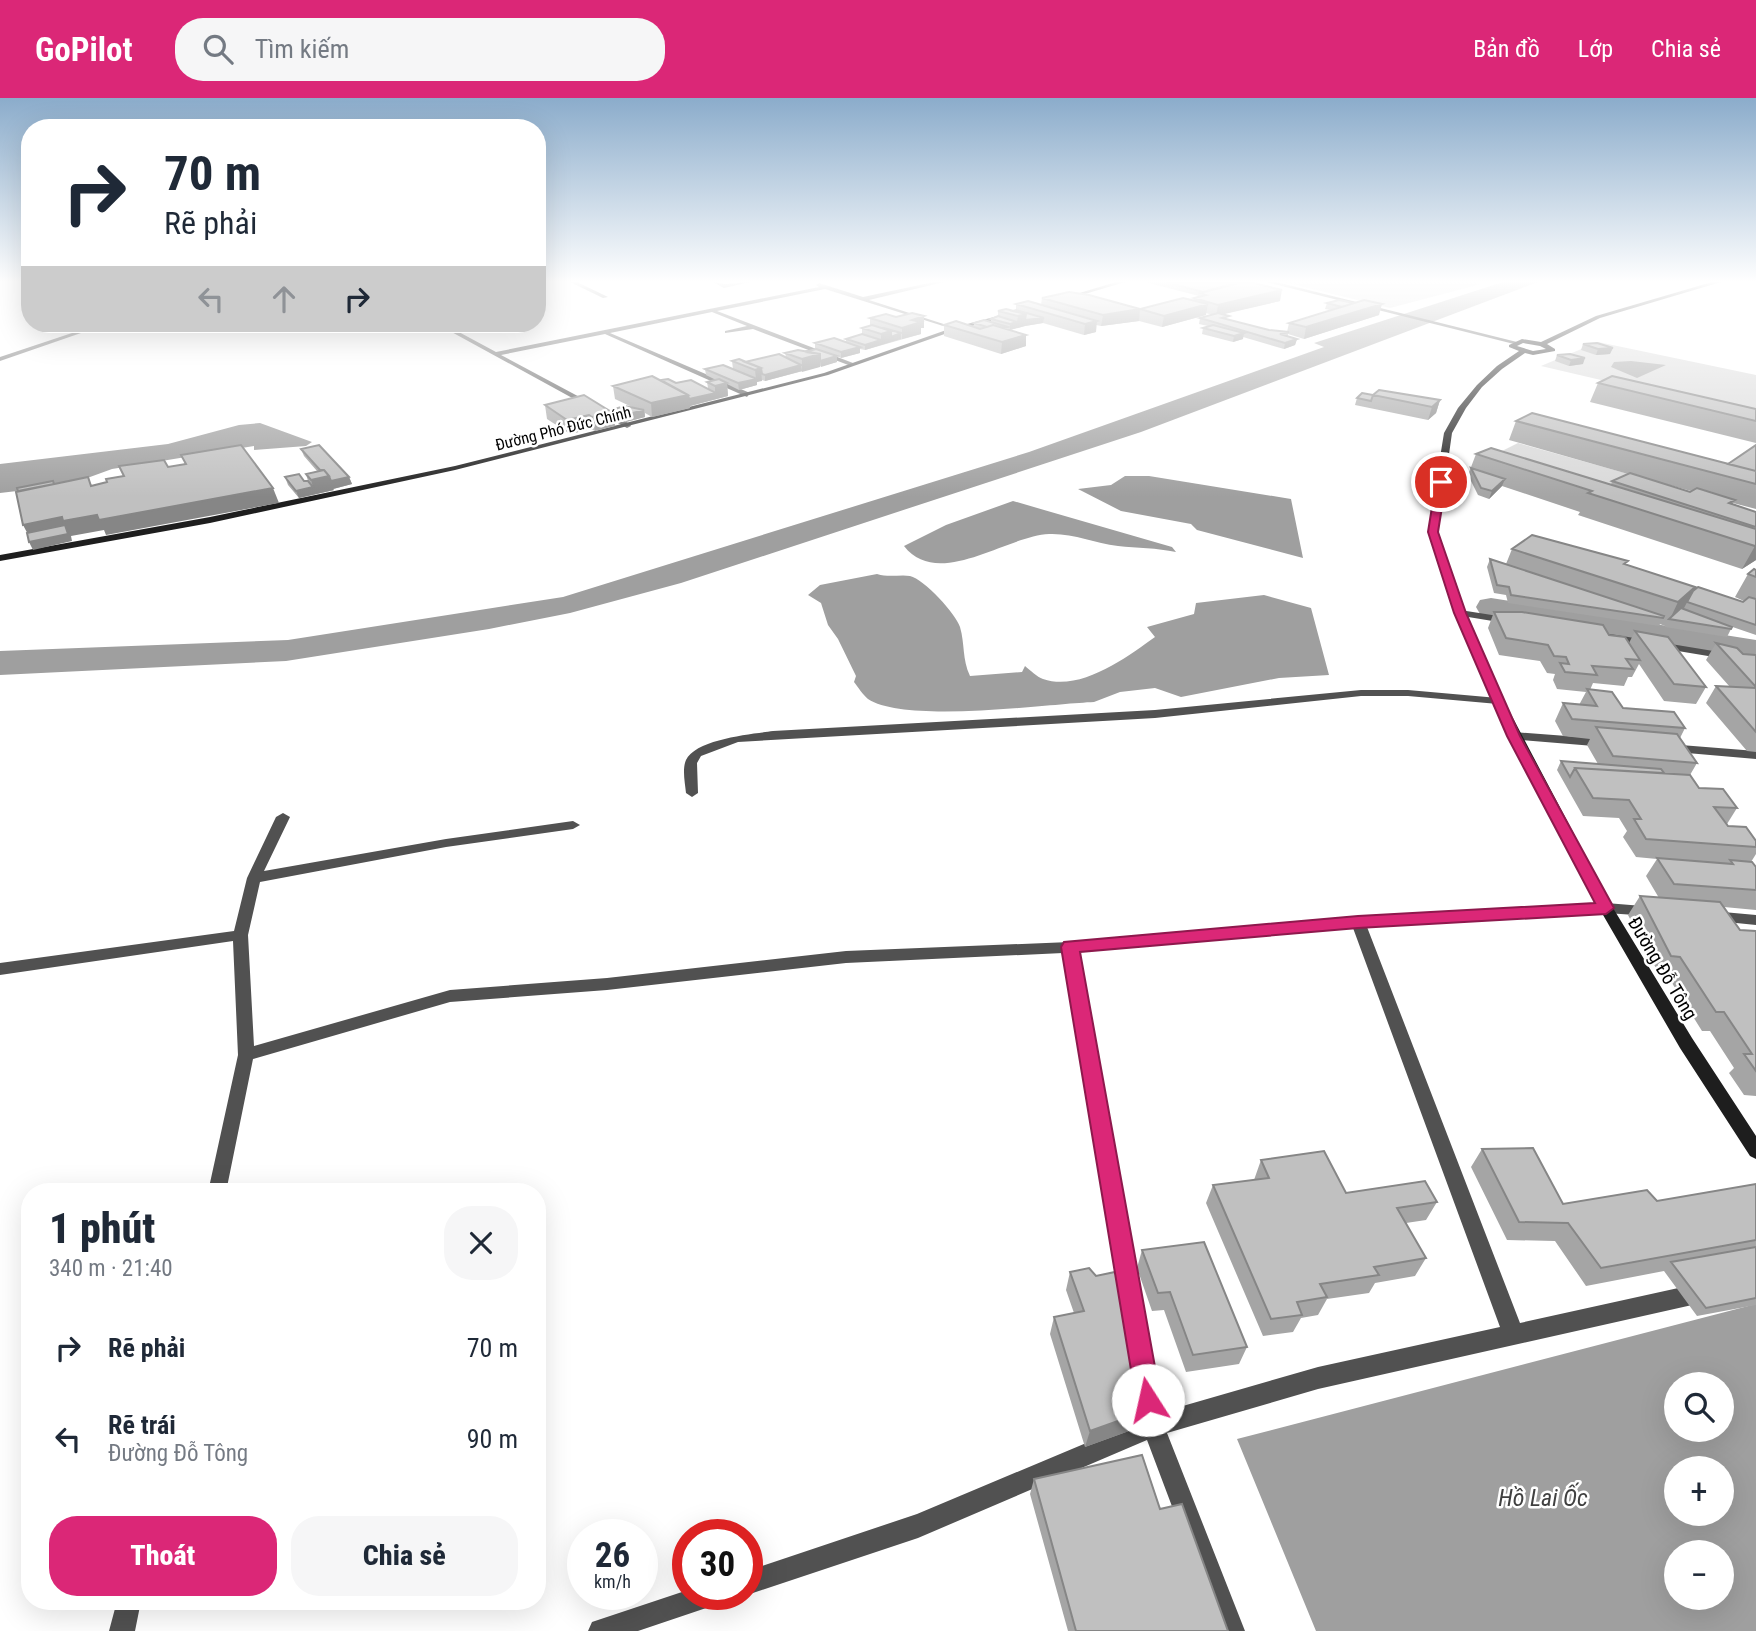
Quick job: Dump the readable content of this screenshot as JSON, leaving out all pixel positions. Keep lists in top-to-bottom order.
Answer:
{
  "streets": {
    "main road": ["Đường Phó Đức Chính", "Đường Đỗ Tông"]
  },
  "water": ["Hồ Lai Ốc"],
  "page": {
    "header": "GoPilot",
    "search": "Tìm kiếm",
    "nav": ["Bản đồ", "Lớp", "Chia sẻ"],
    "turn": ["70 m", "Rẽ phải"],
    "heading": ["1 phút", "340 m · 21:40"],
    "list": [
      {
        "name": "Rẽ phải",
        "value": "70 m"
      },
      {
        "name": "Rẽ trái",
        "note": "Đường Đỗ Tông",
        "value": "90 m"
      }
    ],
    "map_buttons": ["+", "−"],
    "buttons": ["Thoát", "Chia sẻ"],
    "speed": "26 km/h",
    "limit": "30"
  }
}
